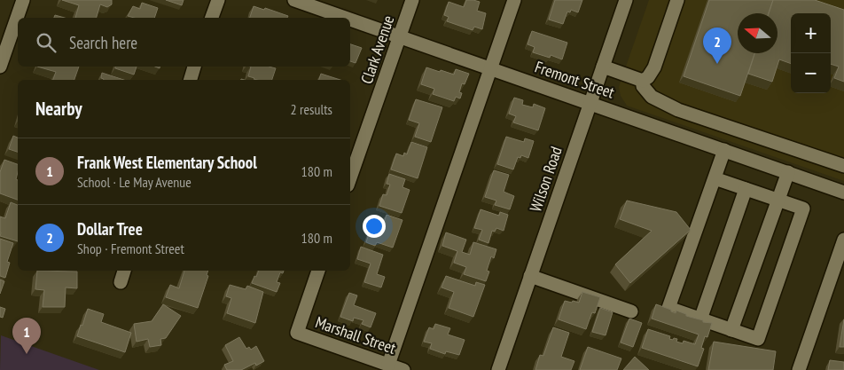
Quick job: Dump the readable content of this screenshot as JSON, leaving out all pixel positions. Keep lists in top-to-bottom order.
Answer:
{
  "streets": {
    "street": [
      "Clark Avenue",
      "Fremont Street",
      "Wilson Road",
      "Marshall Street"
    ]
  },
  "crossings": [
    ["Clark Avenue", "Fremont Street"],
    ["Fremont Street", "Wilson Road"]
  ],
  "north": "left",
  "page": {
    "map_buttons": ["+", "−"],
    "search": "Search here",
    "pins": ["2", "1"],
    "heading": ["Nearby", "2 results"],
    "list": [
      {
        "mark": "1",
        "name": "Frank West Elementary School",
        "note": "School · Le May Avenue",
        "value": "180 m"
      },
      {
        "mark": "2",
        "name": "Dollar Tree",
        "note": "Shop · Fremont Street",
        "value": "180 m"
      }
    ]
  }
}
